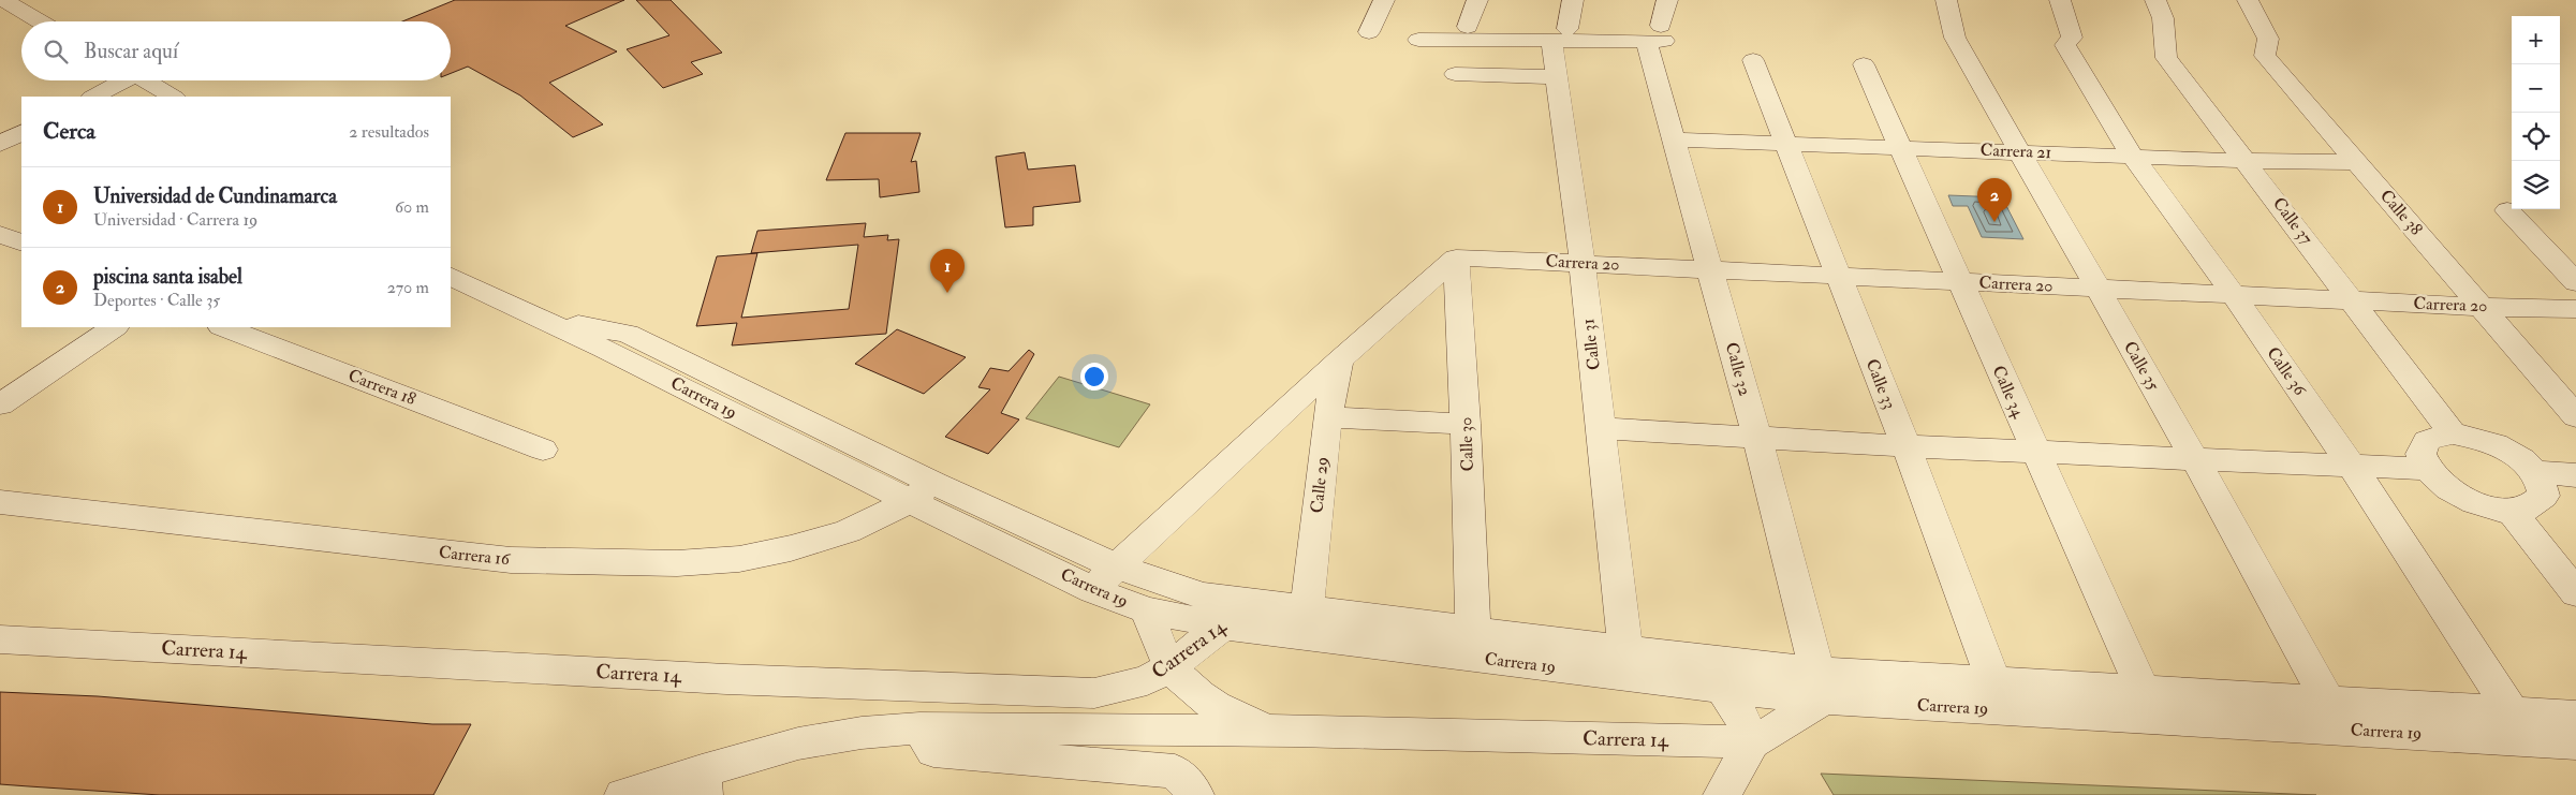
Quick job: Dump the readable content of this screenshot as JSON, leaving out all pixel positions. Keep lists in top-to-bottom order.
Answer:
{
  "streets": {
    "street": [
      "Carrera 21",
      "Calle 38",
      "Calle 37",
      "Carrera 20",
      "Calle 31",
      "Calle 35",
      "Calle 32",
      "Calle 36",
      "Calle 33",
      "Carrera 18",
      "Calle 34",
      "Carrera 19",
      "Calle 30",
      "Calle 29",
      "Carrera 16",
      "Carrera 14"
    ]
  },
  "crossings": [
    ["Carrera 21", "Calle 38"],
    ["Carrera 21", "Calle 37"],
    ["Carrera 21", "Calle 35"],
    ["Carrera 21", "Calle 32"],
    ["Carrera 21", "Calle 36"],
    ["Carrera 21", "Calle 33"],
    ["Carrera 21", "Calle 34"],
    ["Calle 38", "Carrera 20"],
    ["Calle 37", "Carrera 20"],
    ["Carrera 20", "Calle 31"],
    ["Carrera 20", "Calle 35"],
    ["Carrera 20", "Calle 32"],
    ["Carrera 20", "Calle 36"],
    ["Carrera 20", "Calle 33"],
    ["Carrera 20", "Calle 34"],
    ["Carrera 20", "Calle 30"],
    ["Calle 31", "Carrera 19"],
    ["Calle 35", "Carrera 19"],
    ["Calle 32", "Carrera 19"],
    ["Calle 36", "Carrera 19"],
    ["Calle 33", "Carrera 19"],
    ["Calle 34", "Carrera 19"],
    ["Carrera 19", "Calle 30"],
    ["Carrera 19", "Calle 29"],
    ["Carrera 19", "Carrera 16"],
    ["Carrera 19", "Carrera 14"]
  ],
  "page": {
    "map_buttons": ["+", "−"],
    "search": "Buscar aquí",
    "heading": ["Cerca", "2 resultados"],
    "list": [
      {
        "mark": "1",
        "name": "Universidad de Cundinamarca",
        "note": "Universidad · Carrera 19",
        "value": "60 m"
      },
      {
        "mark": "2",
        "name": "piscina santa isabel",
        "note": "Deportes · Calle 35",
        "value": "270 m"
      }
    ],
    "pins": ["2", "1"]
  }
}
